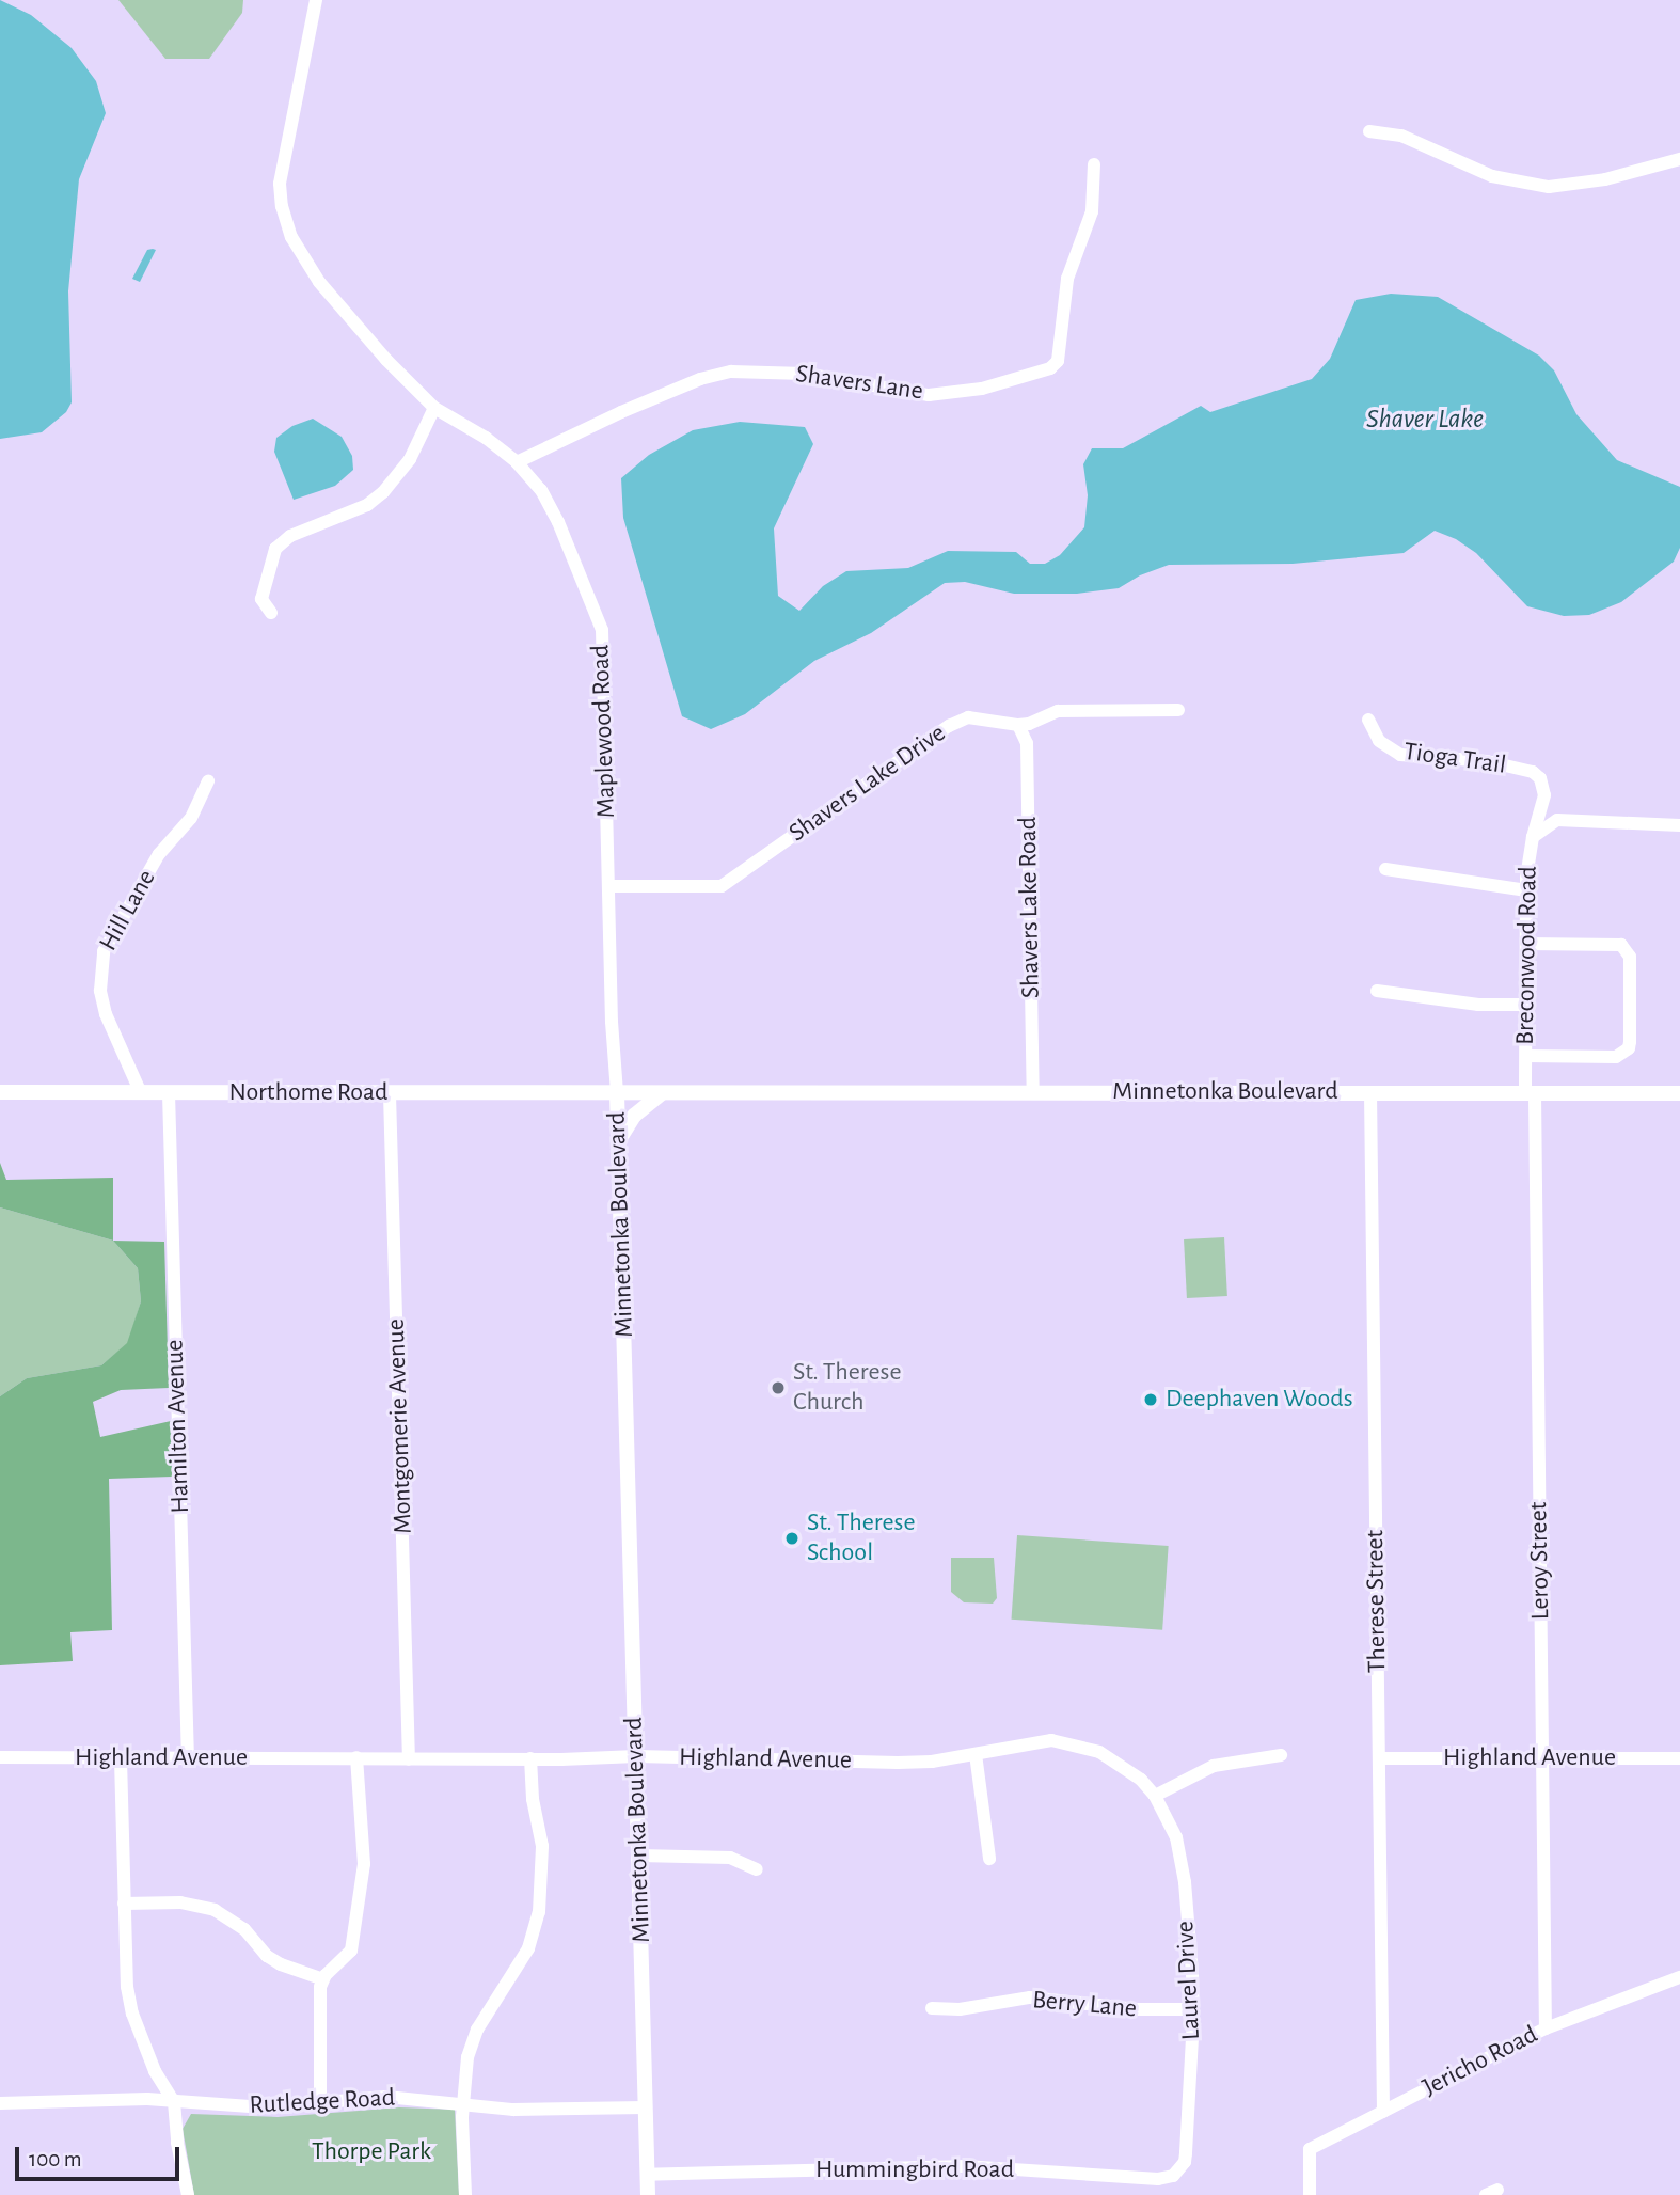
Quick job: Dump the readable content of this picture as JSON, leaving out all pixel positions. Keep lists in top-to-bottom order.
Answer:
{
  "streets": {
    "street": [
      "Shavers Lane",
      "Maplewood Road",
      "Tioga Trail",
      "Shavers Lake Drive",
      "Shavers Lake Road",
      "Hill Lane",
      "Breconwood Road",
      "Minnetonka Boulevard",
      "Northome Road",
      "Hamilton Avenue",
      "Montgomerie Avenue",
      "Leroy Street",
      "Therese Street",
      "Highland Avenue",
      "Laurel Drive",
      "Berry Lane",
      "Jericho Road",
      "Rutledge Road",
      "Hummingbird Road"
    ]
  },
  "crossings": [
    ["Shavers Lane", "Maplewood Road"],
    ["Maplewood Road", "Shavers Lake Drive"],
    ["Maplewood Road", "Minnetonka Boulevard"],
    ["Maplewood Road", "Northome Road"],
    ["Shavers Lake Drive", "Shavers Lake Road"],
    ["Shavers Lake Road", "Minnetonka Boulevard"],
    ["Hill Lane", "Northome Road"],
    ["Breconwood Road", "Minnetonka Boulevard"],
    ["Breconwood Road", "Leroy Street"],
    ["Minnetonka Boulevard", "Northome Road"],
    ["Minnetonka Boulevard", "Leroy Street"],
    ["Minnetonka Boulevard", "Therese Street"],
    ["Minnetonka Boulevard", "Highland Avenue"],
    ["Minnetonka Boulevard", "Rutledge Road"],
    ["Minnetonka Boulevard", "Hummingbird Road"],
    ["Northome Road", "Hamilton Avenue"],
    ["Northome Road", "Montgomerie Avenue"],
    ["Hamilton Avenue", "Highland Avenue"],
    ["Montgomerie Avenue", "Highland Avenue"],
    ["Leroy Street", "Highland Avenue"],
    ["Leroy Street", "Jericho Road"],
    ["Therese Street", "Highland Avenue"],
    ["Therese Street", "Jericho Road"],
    ["Highland Avenue", "Laurel Drive"],
    ["Laurel Drive", "Berry Lane"],
    ["Laurel Drive", "Hummingbird Road"]
  ],
  "water": ["Shaver Lake"],
  "parks": ["Thorpe Park"],
  "places": ["St. Therese Church", "Deephaven Woods", "St. Therese School"],
  "scale_bar": "100 m"
}
